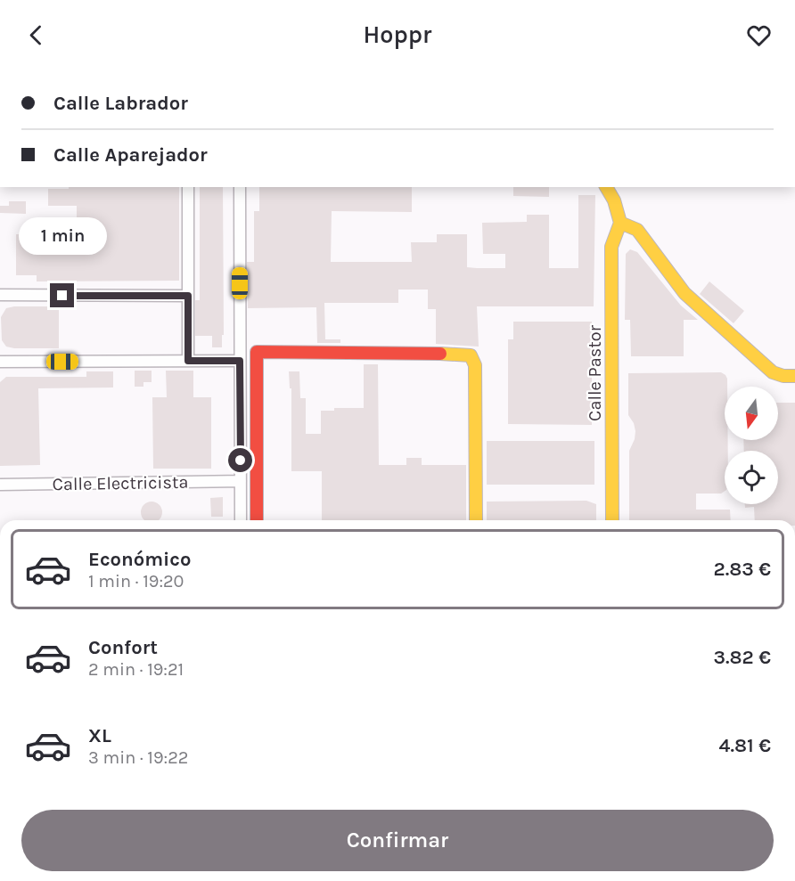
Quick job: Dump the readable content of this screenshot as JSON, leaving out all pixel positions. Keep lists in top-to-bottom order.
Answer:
{
  "streets": {
    "street": ["Calle Pastor", "Calle Electricista"]
  },
  "north": "bottom",
  "page": {
    "header": "Hoppr",
    "banner": ["Calle Labrador", "Calle Aparejador"],
    "bubble": "1 min",
    "list": [
      {
        "name": "Económico",
        "note": "1 min · 19:20",
        "value": "2.83 €"
      },
      {
        "name": "Confort",
        "note": "2 min · 19:21",
        "value": "3.82 €"
      },
      {
        "name": "XL",
        "note": "3 min · 19:22",
        "value": "4.81 €"
      }
    ],
    "buttons": "Confirmar"
  }
}
